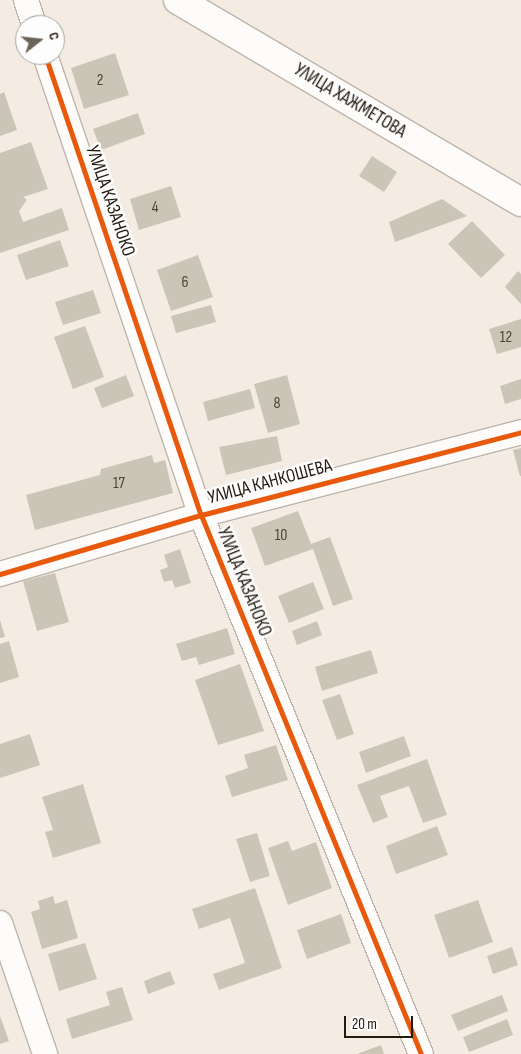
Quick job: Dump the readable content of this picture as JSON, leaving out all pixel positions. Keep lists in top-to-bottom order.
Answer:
{
  "streets": {
    "street": ["УЛИЦА ХАЖМЕТОВА", "УЛИЦА КАЗАНОКО", "УЛИЦА КАНКОШЕВА"]
  },
  "crossings": [
    ["УЛИЦА КАЗАНОКО", "УЛИЦА КАНКОШЕВА"]
  ],
  "house_numbers": [
    "2",
    "4",
    "6",
    "12",
    "8",
    "17",
    "10"
  ],
  "scale_bar": "20 m",
  "north": "right"
}
